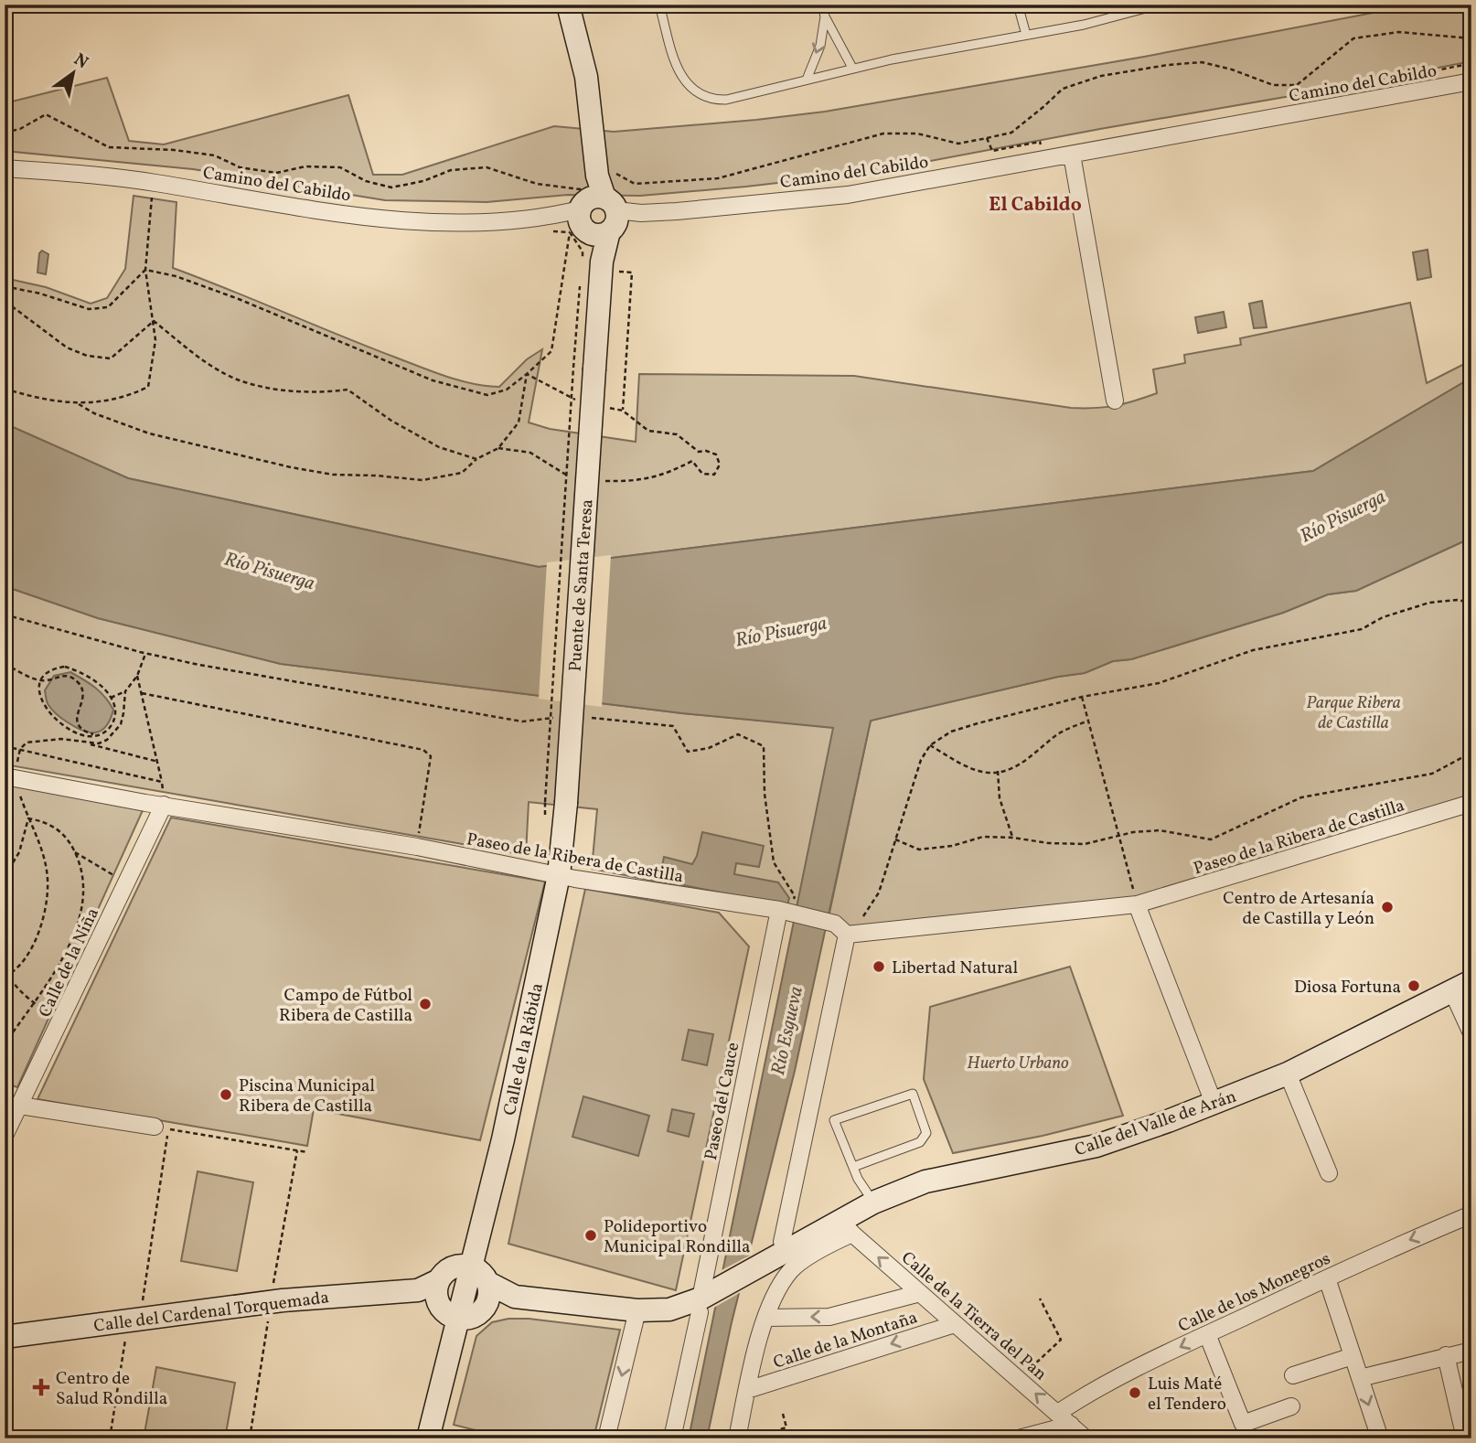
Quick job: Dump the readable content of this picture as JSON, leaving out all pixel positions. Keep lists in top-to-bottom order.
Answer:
{
  "streets": {
    "street": [
      "Camino del Cabildo",
      "Puente de Santa Teresa",
      "Paseo de la Ribera de Castilla",
      "Calle de la Niña",
      "Calle de la Rábida",
      "Paseo del Cauce",
      "Calle del Valle de Arán",
      "Calle de los Monegros",
      "Calle del Cardenal Torquemada",
      "Calle de la Tierra del Pan",
      "Calle de la Montaña"
    ]
  },
  "crossings": [
    ["Camino del Cabildo", "Puente de Santa Teresa"],
    ["Puente de Santa Teresa", "Calle de la Rábida"],
    ["Paseo de la Ribera de Castilla", "Calle de la Niña"],
    ["Paseo de la Ribera de Castilla", "Calle de la Rábida"],
    ["Paseo de la Ribera de Castilla", "Paseo del Cauce"],
    ["Calle de la Rábida", "Calle del Cardenal Torquemada"],
    ["Paseo del Cauce", "Calle del Valle de Arán"],
    ["Calle del Valle de Arán", "Calle de la Tierra del Pan"],
    ["Calle de los Monegros", "Calle de la Tierra del Pan"],
    ["Calle de la Tierra del Pan", "Calle de la Montaña"]
  ],
  "one_way": ["Calle de la Tierra del Pan"],
  "districts": ["El Cabildo"],
  "water": ["Río Pisuerga", "Río Esgueva"],
  "parks": ["Parque Ribera de Castilla", "Huerto Urbano"],
  "places": {
    "other": [
      "Centro de Artesanía de Castilla y León",
      "Libertad Natural",
      "Diosa Fortuna",
      "Campo de Fútbol Ribera de Castilla",
      "Piscina Municipal Ribera de Castilla",
      "Polideportivo Municipal Rondilla",
      "Luis Maté el Tendero"
    ],
    "health": ["Centro de Salud Rondilla"]
  },
  "north": "top right"
}
